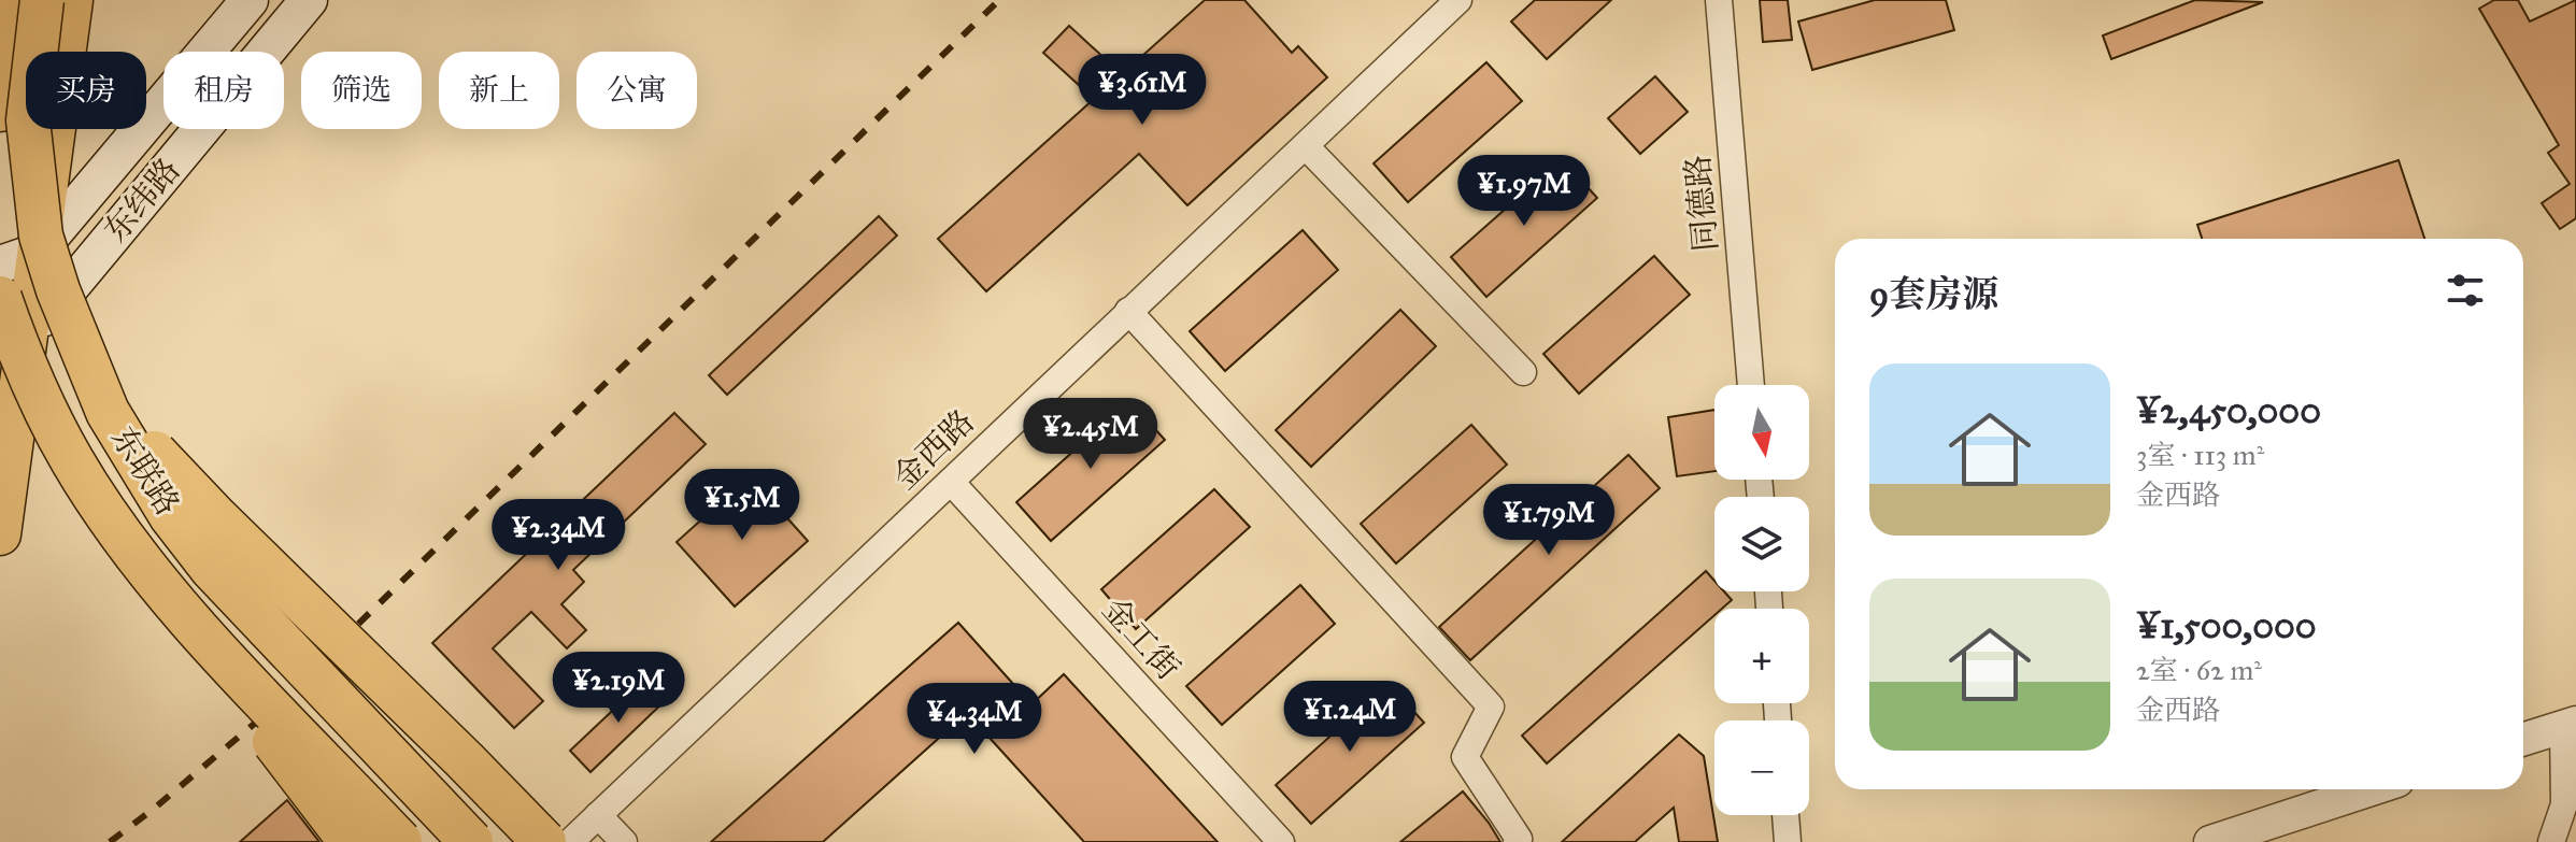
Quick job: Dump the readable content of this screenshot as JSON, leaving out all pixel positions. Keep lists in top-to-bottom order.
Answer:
{
  "streets": {
    "highway": ["东联路"],
    "main road": ["东纬路"],
    "street": ["同德路", "金西路", "金工街"]
  },
  "crossings": [
    ["金西路", "金工街"]
  ],
  "north": "bottom",
  "page": {
    "chip": [
      "买房",
      "租房",
      "筛选",
      "新上",
      "公寓"
    ],
    "price": [
      "¥3.61M",
      "¥1.97M",
      "¥2.45M",
      "¥1.5M",
      "¥1.79M",
      "¥2.34M",
      "¥2.19M",
      "¥1.24M",
      "¥4.34M"
    ],
    "heading": "9套房源",
    "list": [
      {
        "name": "¥2,450,000",
        "note": "3室 · 113 m² · 金西路"
      },
      {
        "name": "¥1,500,000",
        "note": "2室 · 62 m² · 金西路"
      }
    ],
    "map_buttons": ["+", "−"]
  }
}
